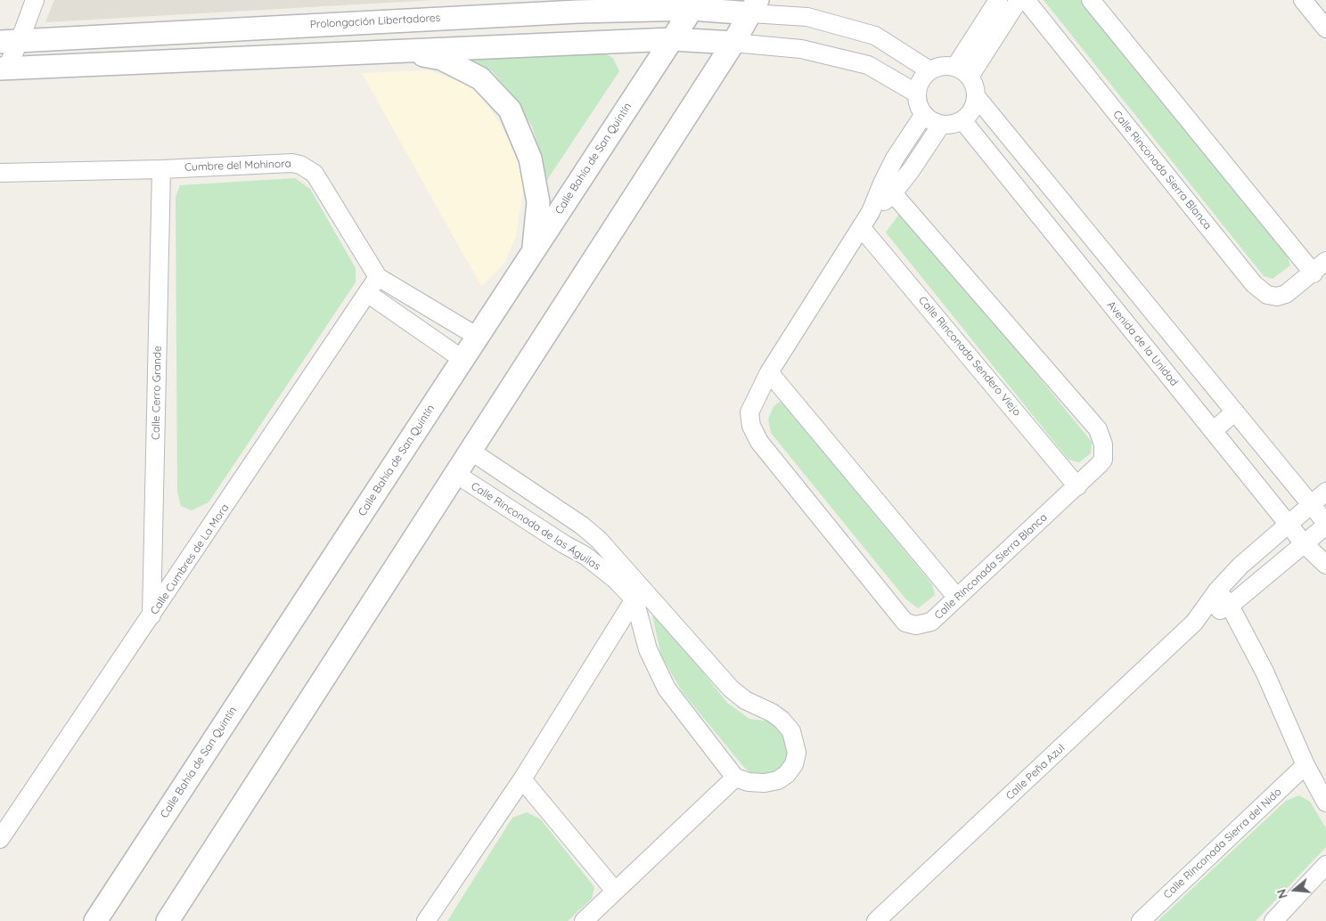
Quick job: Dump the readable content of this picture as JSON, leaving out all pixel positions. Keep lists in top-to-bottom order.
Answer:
{
  "streets": {
    "street": [
      "Prolongación Libertadores",
      "Calle Bahía de San Quintín",
      "Cumbre del Mohinora",
      "Calle Rinconada Sierra Blanca",
      "Avenida de la Unidad",
      "Calle Rinconada Sendero Viejo",
      "Calle Cerro Grande",
      "Calle Rinconada de las Águilas",
      "Calle Cumbres de La Mora",
      "Calle Peña Azul",
      "Calle Rinconada Sierra del Nido"
    ]
  },
  "crossings": [
    ["Prolongación Libertadores", "Calle Bahía de San Quintín"],
    ["Calle Bahía de San Quintín", "Cumbre del Mohinora"],
    ["Cumbre del Mohinora", "Calle Cerro Grande"],
    ["Cumbre del Mohinora", "Calle Cumbres de La Mora"],
    ["Calle Rinconada Sierra Blanca", "Avenida de la Unidad"],
    ["Calle Rinconada Sierra Blanca", "Calle Rinconada Sendero Viejo"],
    ["Calle Cerro Grande", "Calle Cumbres de La Mora"]
  ],
  "north": "left"
}
